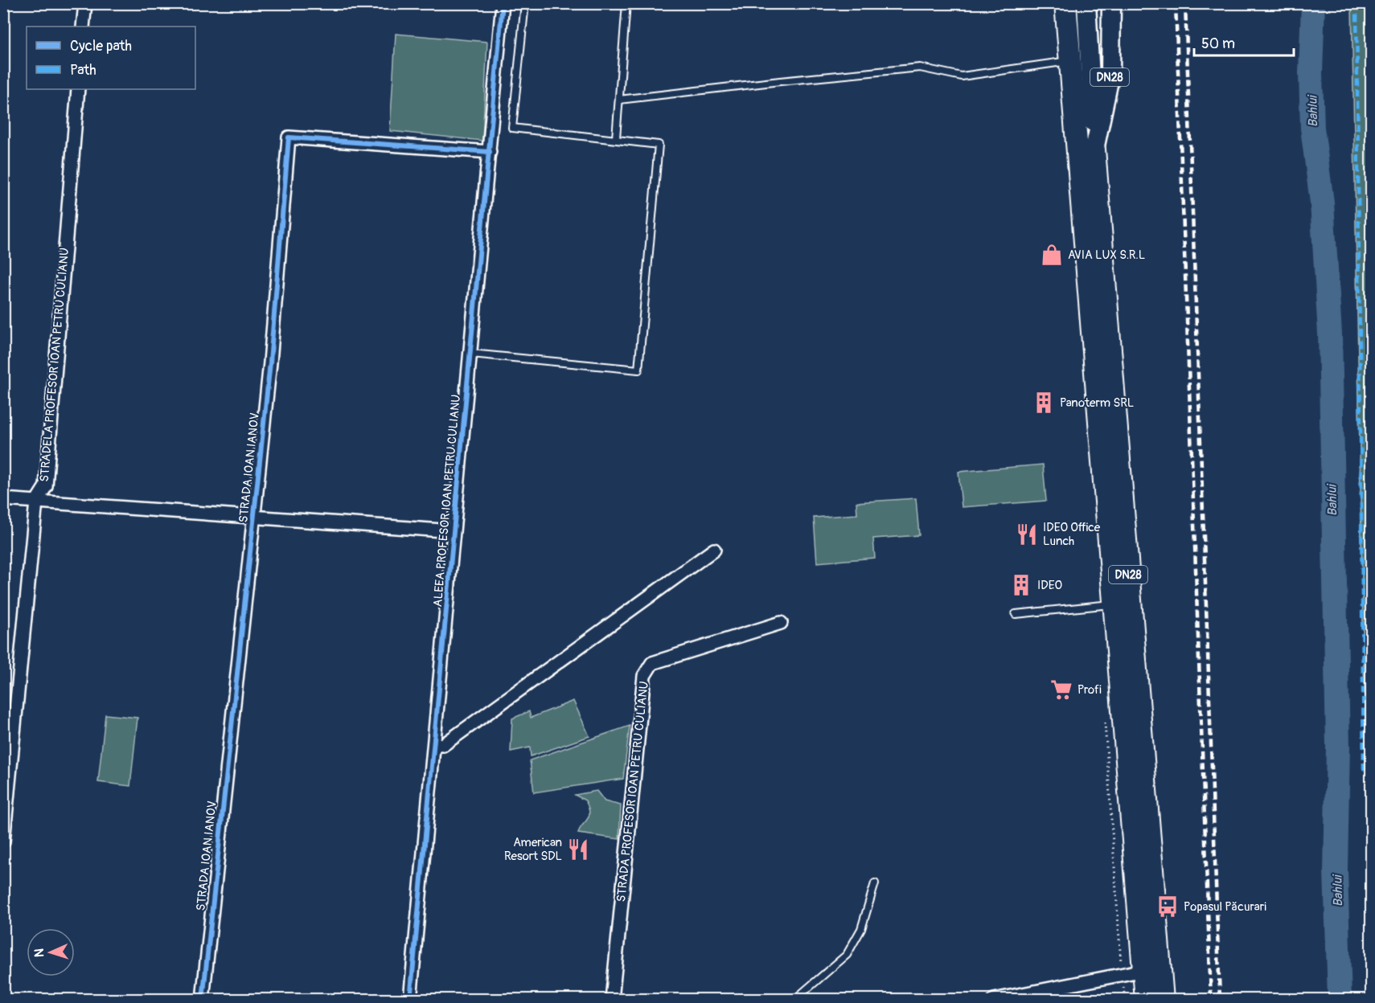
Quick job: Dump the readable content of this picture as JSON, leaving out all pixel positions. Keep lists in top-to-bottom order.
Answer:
{
  "streets": {
    "highway": ["DN28"],
    "street": [
      "STRADELA PROFESOR IOAN PETRU CULIANU",
      "STRADA IOAN IANOV",
      "ALEEA PROFESOR IOAN PETRU CULIANU",
      "STRADA PROFESOR IOAN PETRU CULIANU"
    ]
  },
  "crossings": [
    ["STRADA IOAN IANOV", "ALEEA PROFESOR IOAN PETRU CULIANU"]
  ],
  "water": ["Bahlui"],
  "places": {
    "shop": ["AVIA LUX S.R.L"],
    "building": ["Panoterm SRL", "IDEO"],
    "restaurant": ["IDEO Office Lunch", "American Resort SDL"],
    "supermarket": ["Profi"],
    "bus stop": ["Popasul Păcurari"]
  },
  "legend": ["Cycle path", "Path"],
  "scale_bar": "50 m",
  "north": "left"
}
